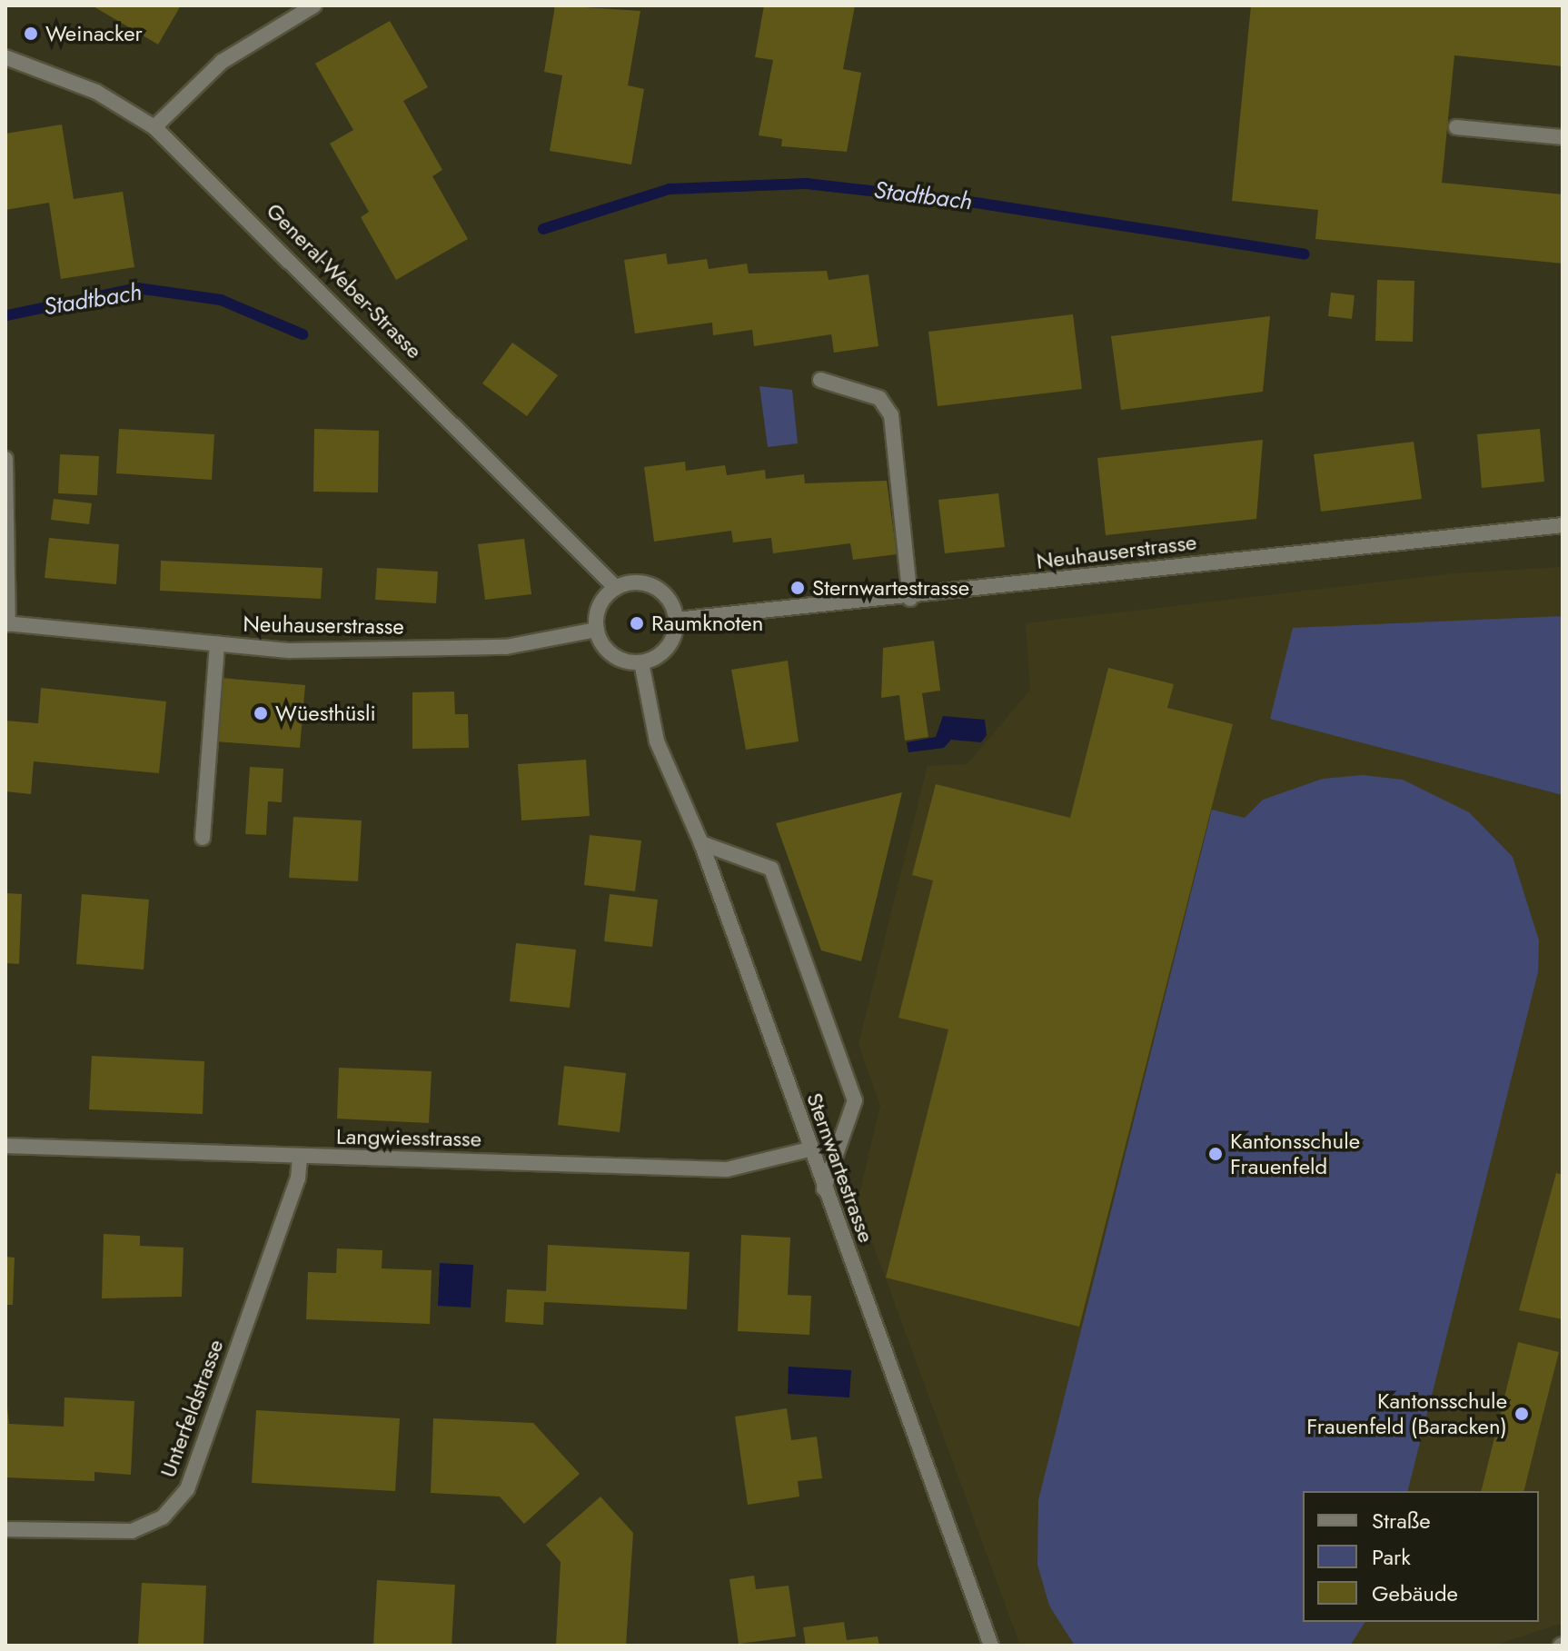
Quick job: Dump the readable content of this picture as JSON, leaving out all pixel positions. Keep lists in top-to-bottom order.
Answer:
{
  "streets": {
    "street": [
      "General-Weber-Strasse",
      "Neuhauserstrasse",
      "Langwiesstrasse",
      "Sternwartestrasse",
      "Unterfeldstrasse"
    ]
  },
  "crossings": [
    ["General-Weber-Strasse", "Neuhauserstrasse"],
    ["General-Weber-Strasse", "Sternwartestrasse"],
    ["Neuhauserstrasse", "Sternwartestrasse"],
    ["Langwiesstrasse", "Sternwartestrasse"],
    ["Langwiesstrasse", "Unterfeldstrasse"]
  ],
  "water": ["Stadtbach"],
  "places": [
    "Weinacker",
    "Sternwartestrasse",
    "Raumknoten",
    "Wüesthüsli",
    "Kantonsschule Frauenfeld",
    "Kantonsschule Frauenfeld (Baracken)"
  ],
  "legend": ["Straße", "Park", "Gebäude"]
}
